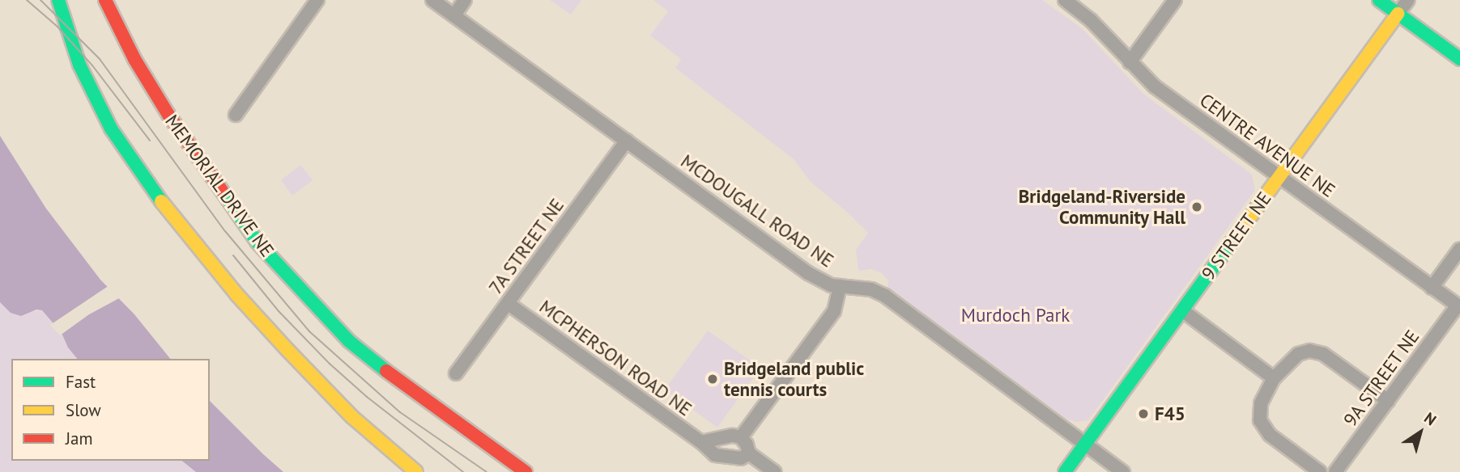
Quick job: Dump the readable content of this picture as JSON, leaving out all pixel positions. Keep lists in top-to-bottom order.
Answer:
{
  "streets": {
    "main road": ["MEMORIAL DRIVE NE", "9 STREET NE"],
    "street": [
      "CENTRE AVENUE NE",
      "MCDOUGALL ROAD NE",
      "7A STREET NE",
      "MCPHERSON ROAD NE",
      "9A STREET NE"
    ]
  },
  "crossings": [
    ["CENTRE AVENUE NE", "9 STREET NE"],
    ["CENTRE AVENUE NE", "9A STREET NE"],
    ["MCDOUGALL ROAD NE", "9 STREET NE"],
    ["MCDOUGALL ROAD NE", "7A STREET NE"],
    ["7A STREET NE", "MCPHERSON ROAD NE"]
  ],
  "parks": ["Murdoch Park"],
  "places": ["Bridgeland-Riverside Community Hall", "Bridgeland public tennis courts", "F45"],
  "legend": ["Fast", "Slow", "Jam"],
  "north": "top right"
}
